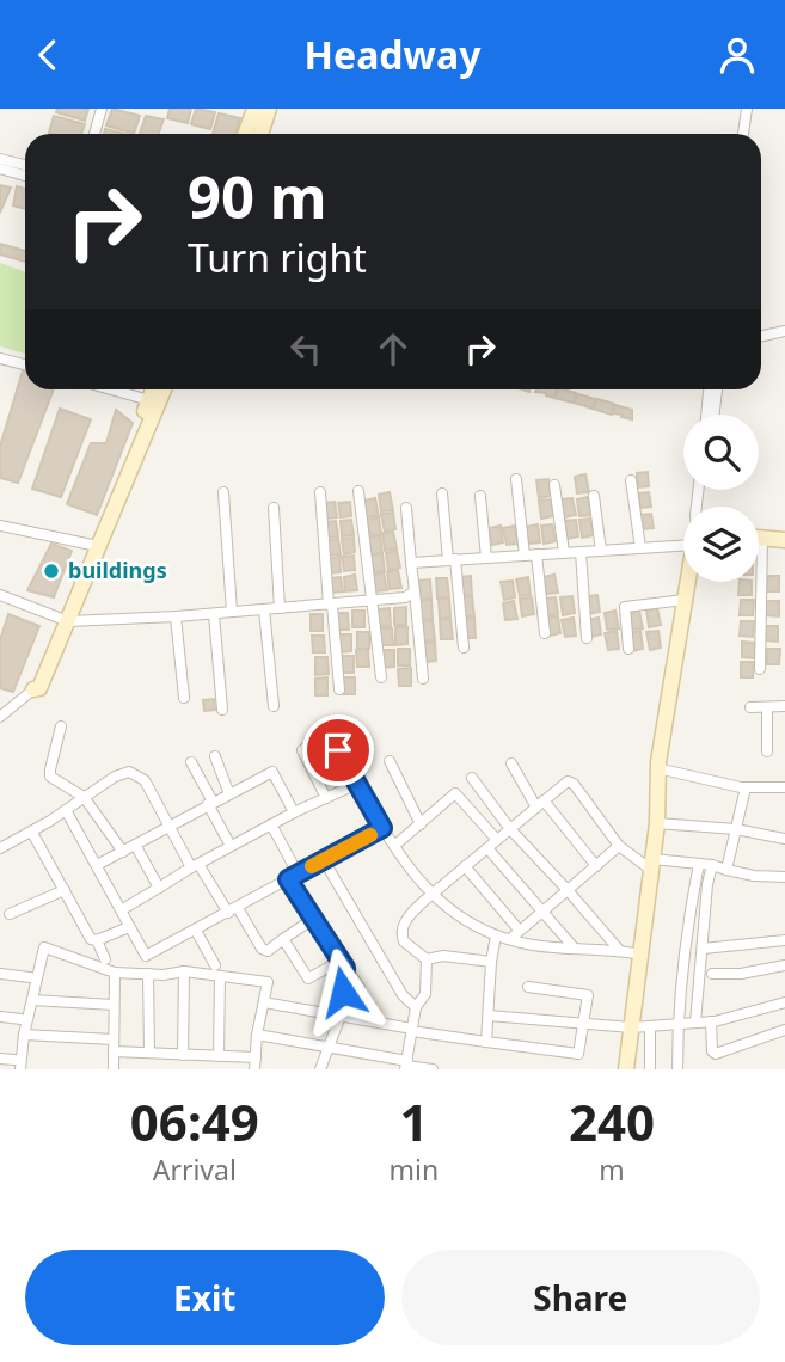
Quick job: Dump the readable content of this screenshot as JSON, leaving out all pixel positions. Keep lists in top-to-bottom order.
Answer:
{
  "places": ["buildings"],
  "page": {
    "header": "Headway",
    "turn": ["90 m", "Turn right"],
    "eta": [
      "06:49",
      "Arrival",
      "1",
      "min",
      "240",
      "m"
    ],
    "buttons": ["Exit", "Share"]
  }
}
